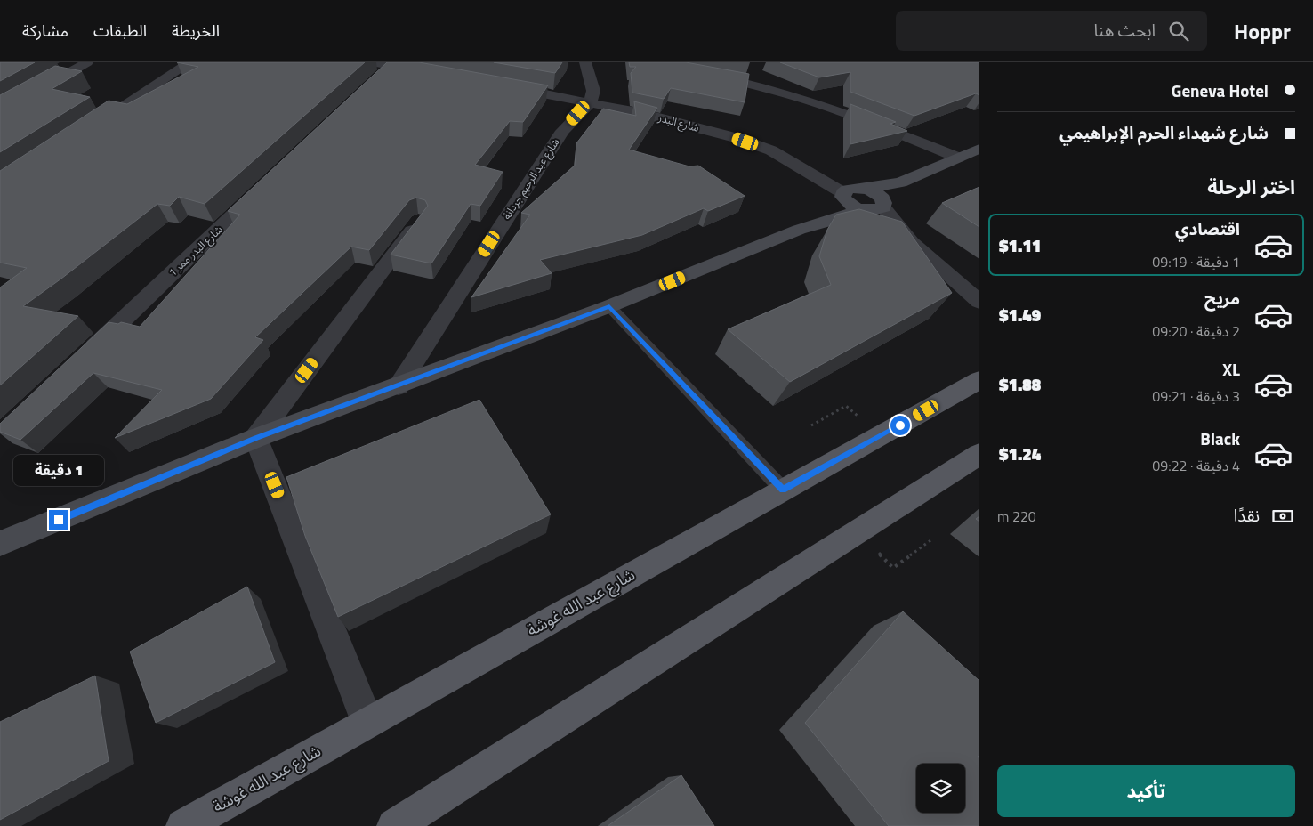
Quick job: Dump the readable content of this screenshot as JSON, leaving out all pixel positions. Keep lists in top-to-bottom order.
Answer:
{
  "streets": {
    "main road": ["شارع عبد الله غوشة"],
    "street": ["شارع البدر", "شارع عبد الرحيم جردانة", "شارع البدر ممر 1"]
  },
  "crossings": [
    ["شارع البدر", "شارع عبد الرحيم جردانة"]
  ],
  "page": {
    "header": "Hoppr",
    "search": "ابحث هنا",
    "nav": ["الخريطة", "الطبقات", "مشاركة"],
    "banner": ["Geneva Hotel", "شارع شهداء الحرم الإبراهيمي"],
    "heading": "اختر الرحلة",
    "list": [
      {
        "name": "اقتصادي",
        "note": "1 دقيقة · 09:19",
        "value": "$1.11"
      },
      {
        "name": "مريح",
        "note": "2 دقيقة · 09:20",
        "value": "$1.49"
      },
      {
        "name": "XL",
        "note": "3 دقيقة · 09:21",
        "value": "$1.88"
      },
      {
        "name": "Black",
        "note": "4 دقيقة · 09:22",
        "value": "$1.24"
      }
    ],
    "bubble": "1 دقيقة",
    "pay": ["نقدًا", "220 m"],
    "buttons": "تأكيد"
  }
}
